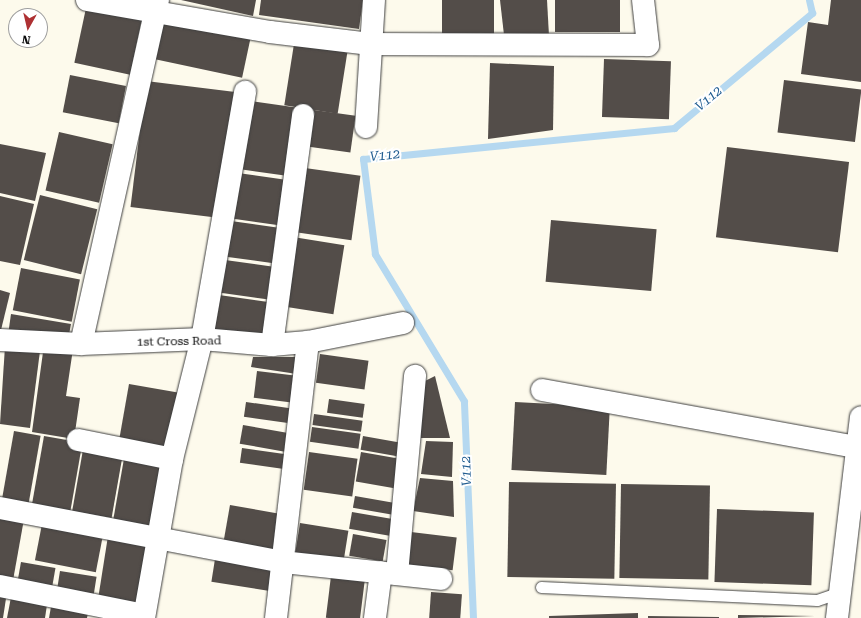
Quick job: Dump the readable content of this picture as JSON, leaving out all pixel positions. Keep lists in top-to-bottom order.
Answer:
{
  "streets": {
    "street": ["1st Cross Road"]
  },
  "water": ["V112"],
  "north": "bottom"
}
